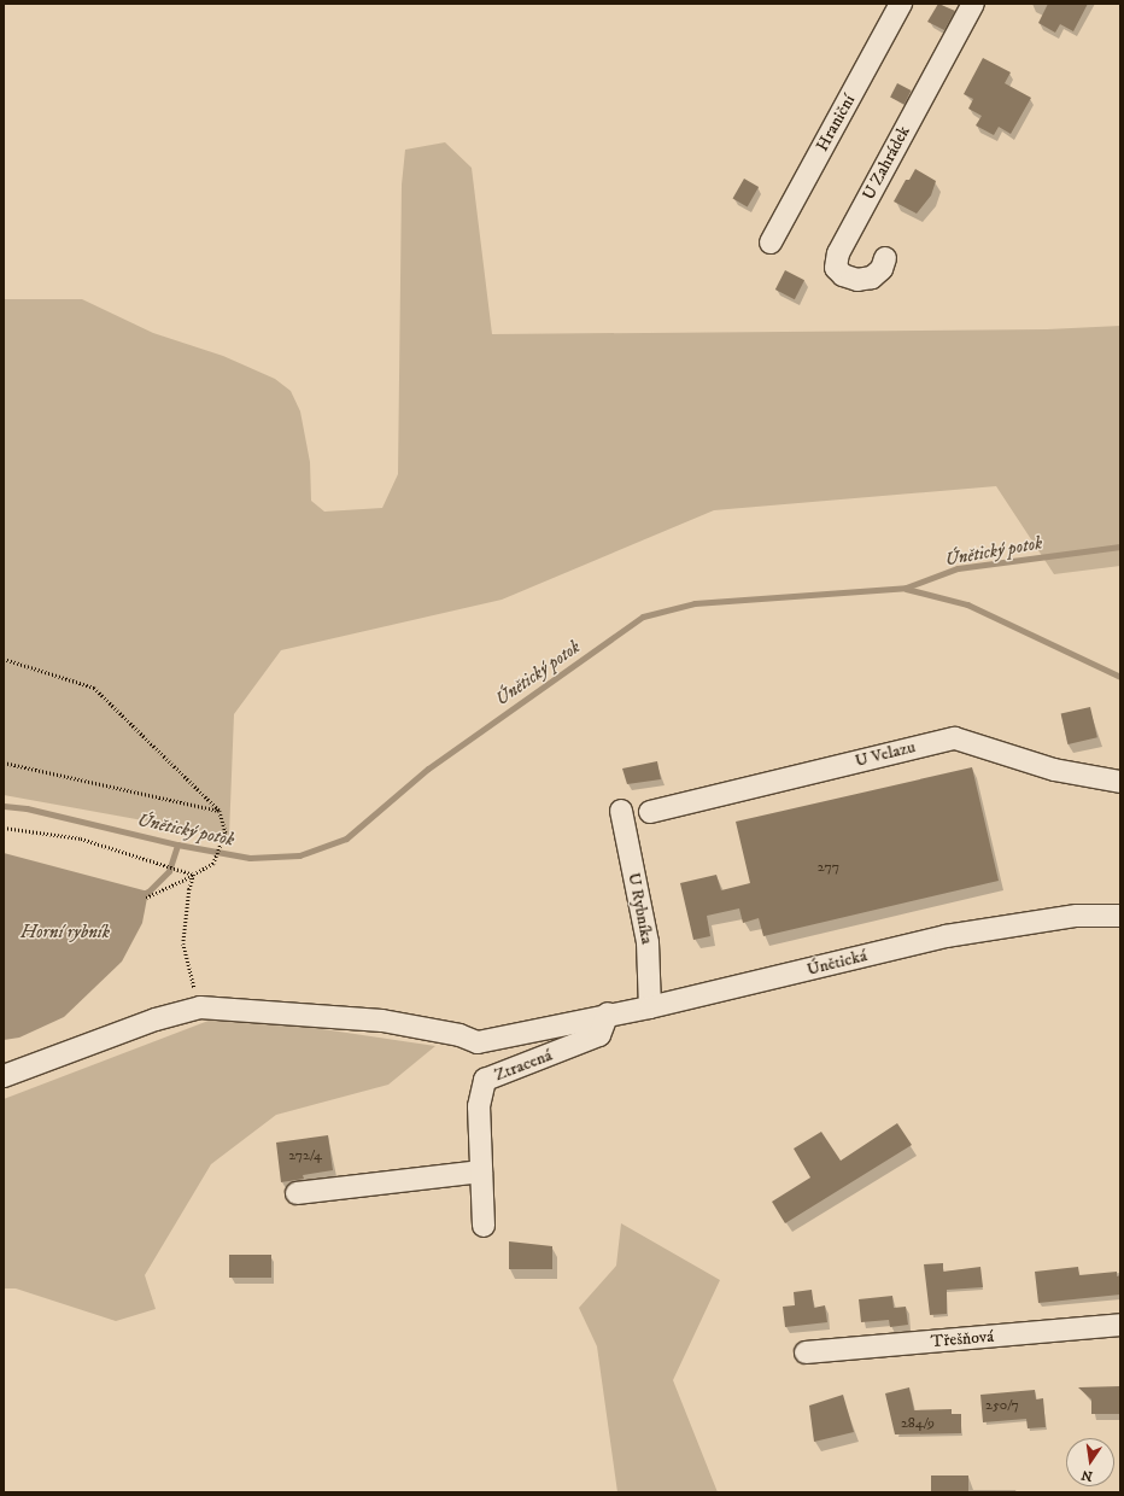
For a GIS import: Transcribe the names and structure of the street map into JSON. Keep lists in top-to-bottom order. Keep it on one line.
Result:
{"streets":{"street":["Hraniční","U Zahrádek","U Velazu","U Rybníka","Únětická","Ztracená","Třešňová"]},"crossings":[["U Rybníka","Únětická"],["Únětická","Ztracená"]],"water":["Únětický potok","Horní rybník"],"house_numbers":["277","272/4","250/7","284/9"],"north":"bottom"}
